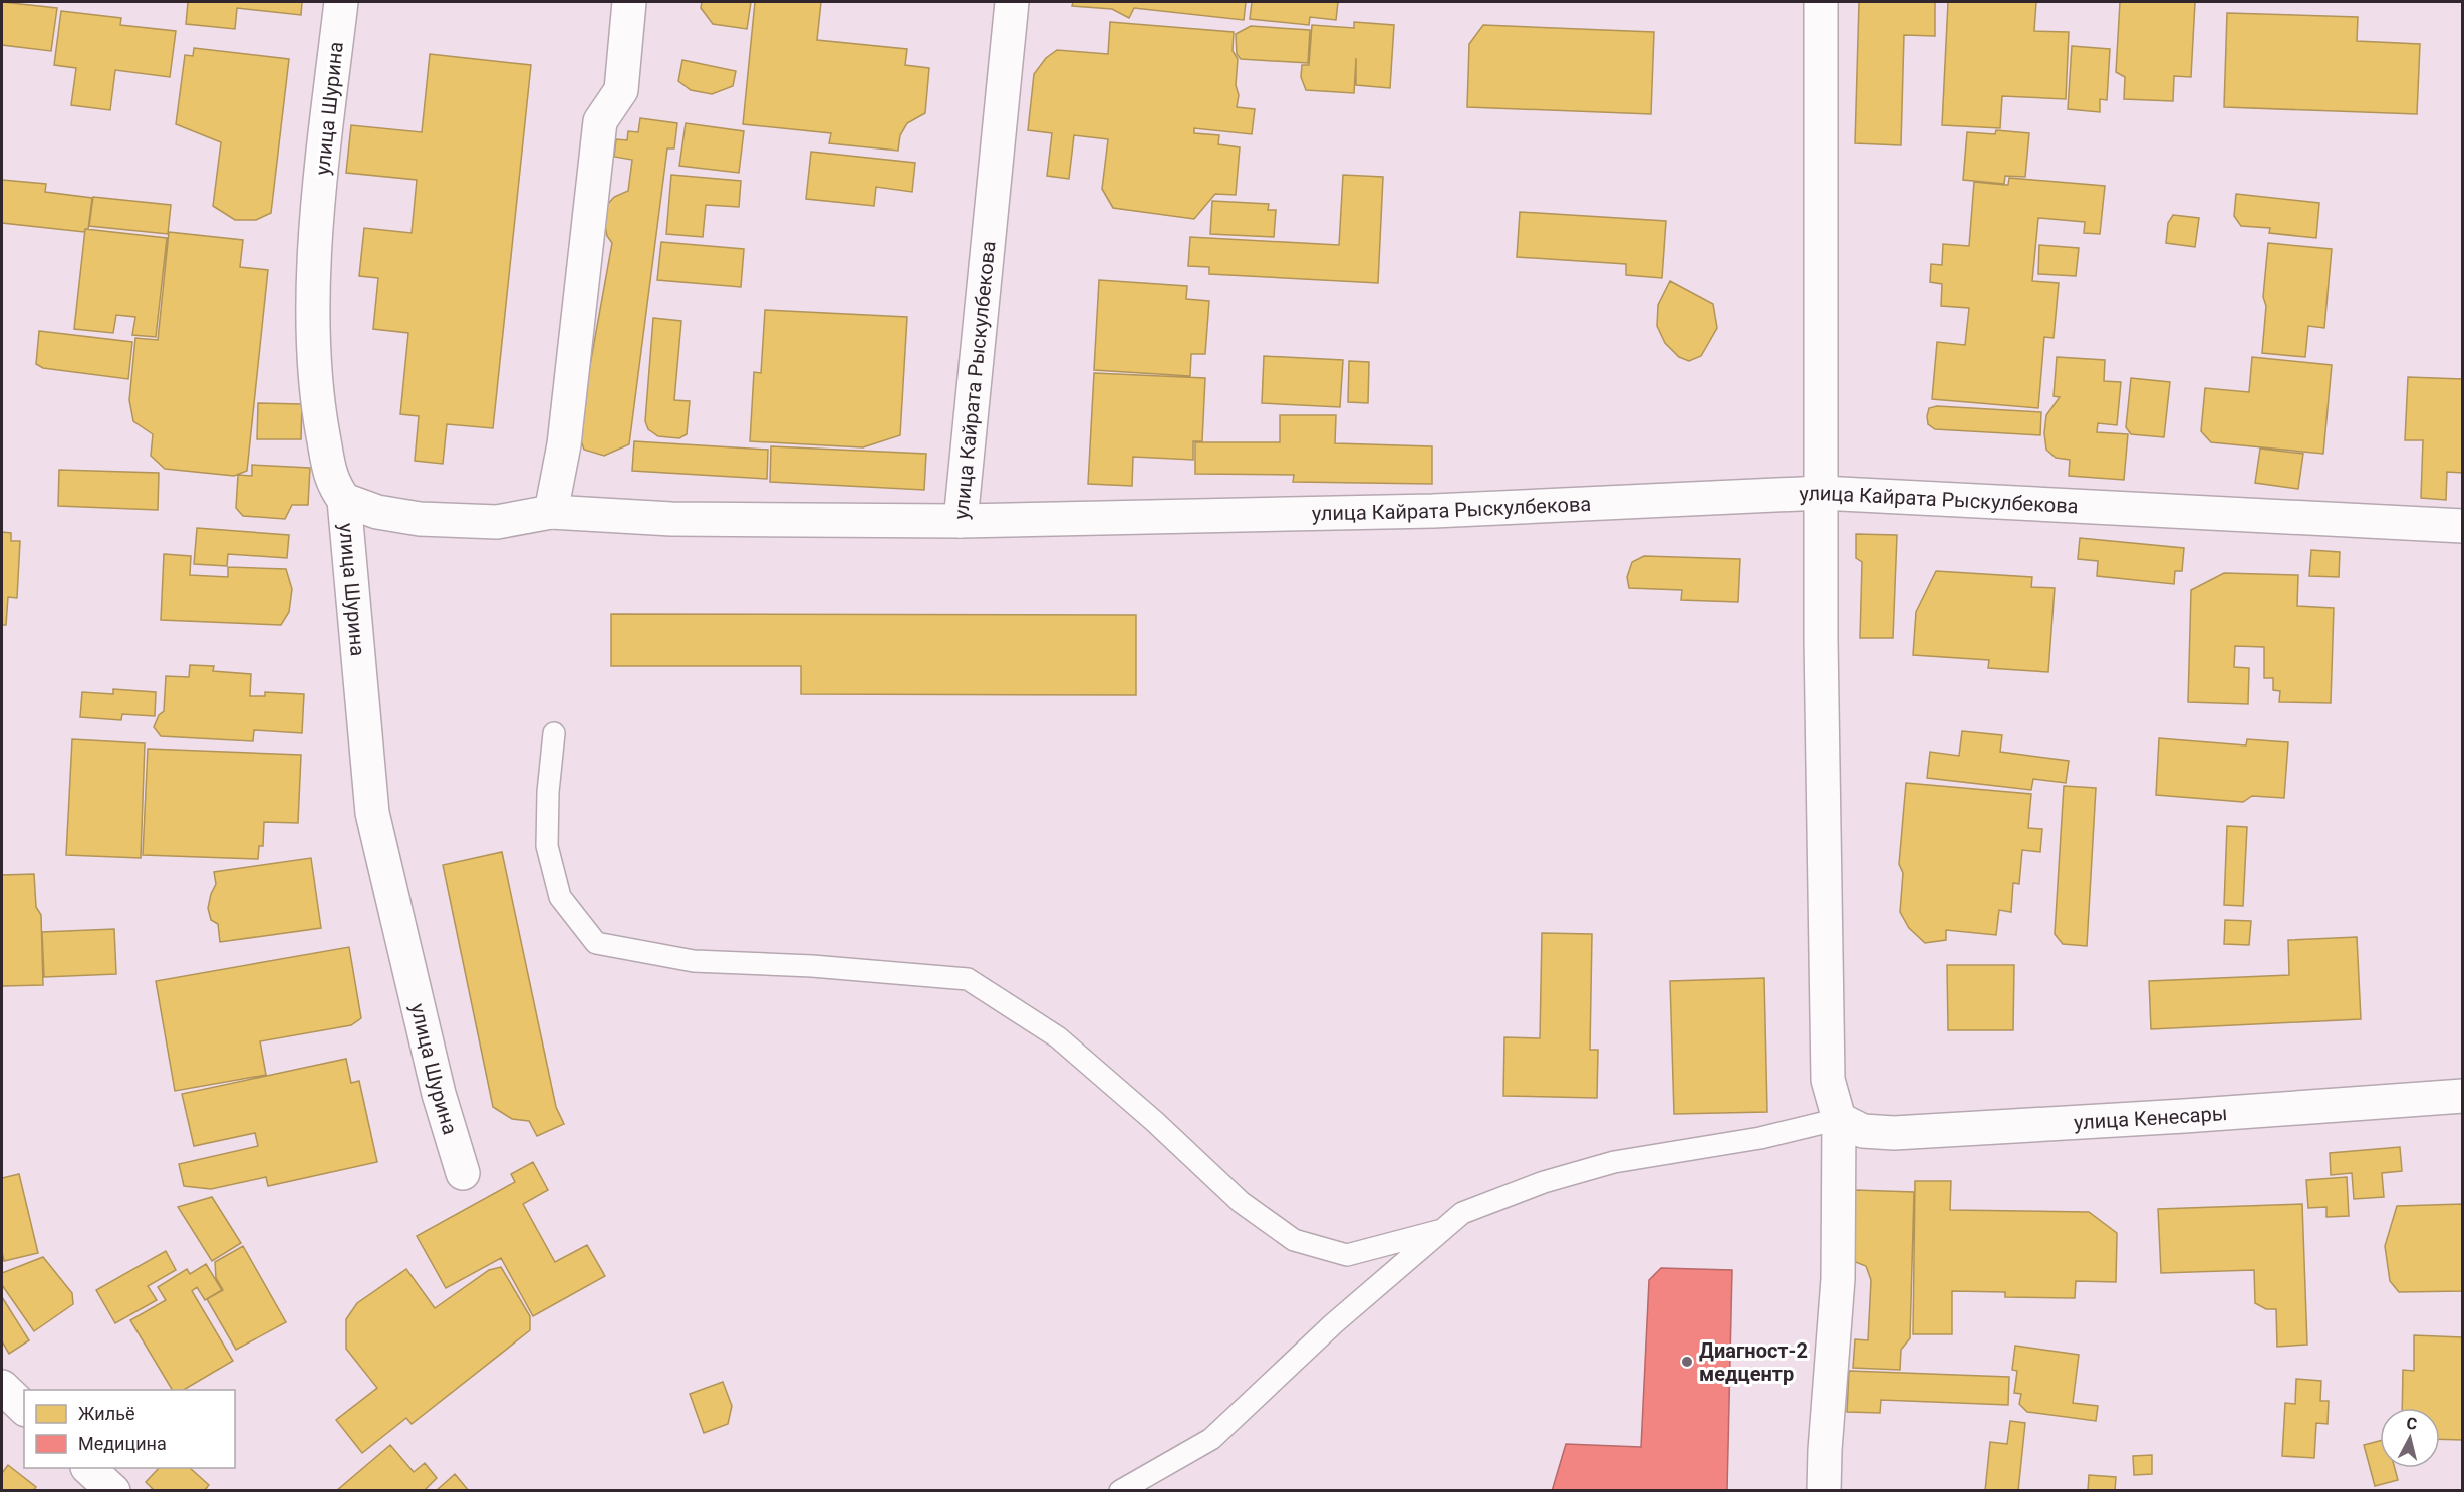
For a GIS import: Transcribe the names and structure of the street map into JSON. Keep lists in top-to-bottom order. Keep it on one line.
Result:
{"streets":{"street":["улица Шурина","улица Кайрата Рыскулбекова","улица Кенесары"]},"places":["Диагност-2 медцентр"],"legend":["Жильё","Медицина"],"north":"top"}
